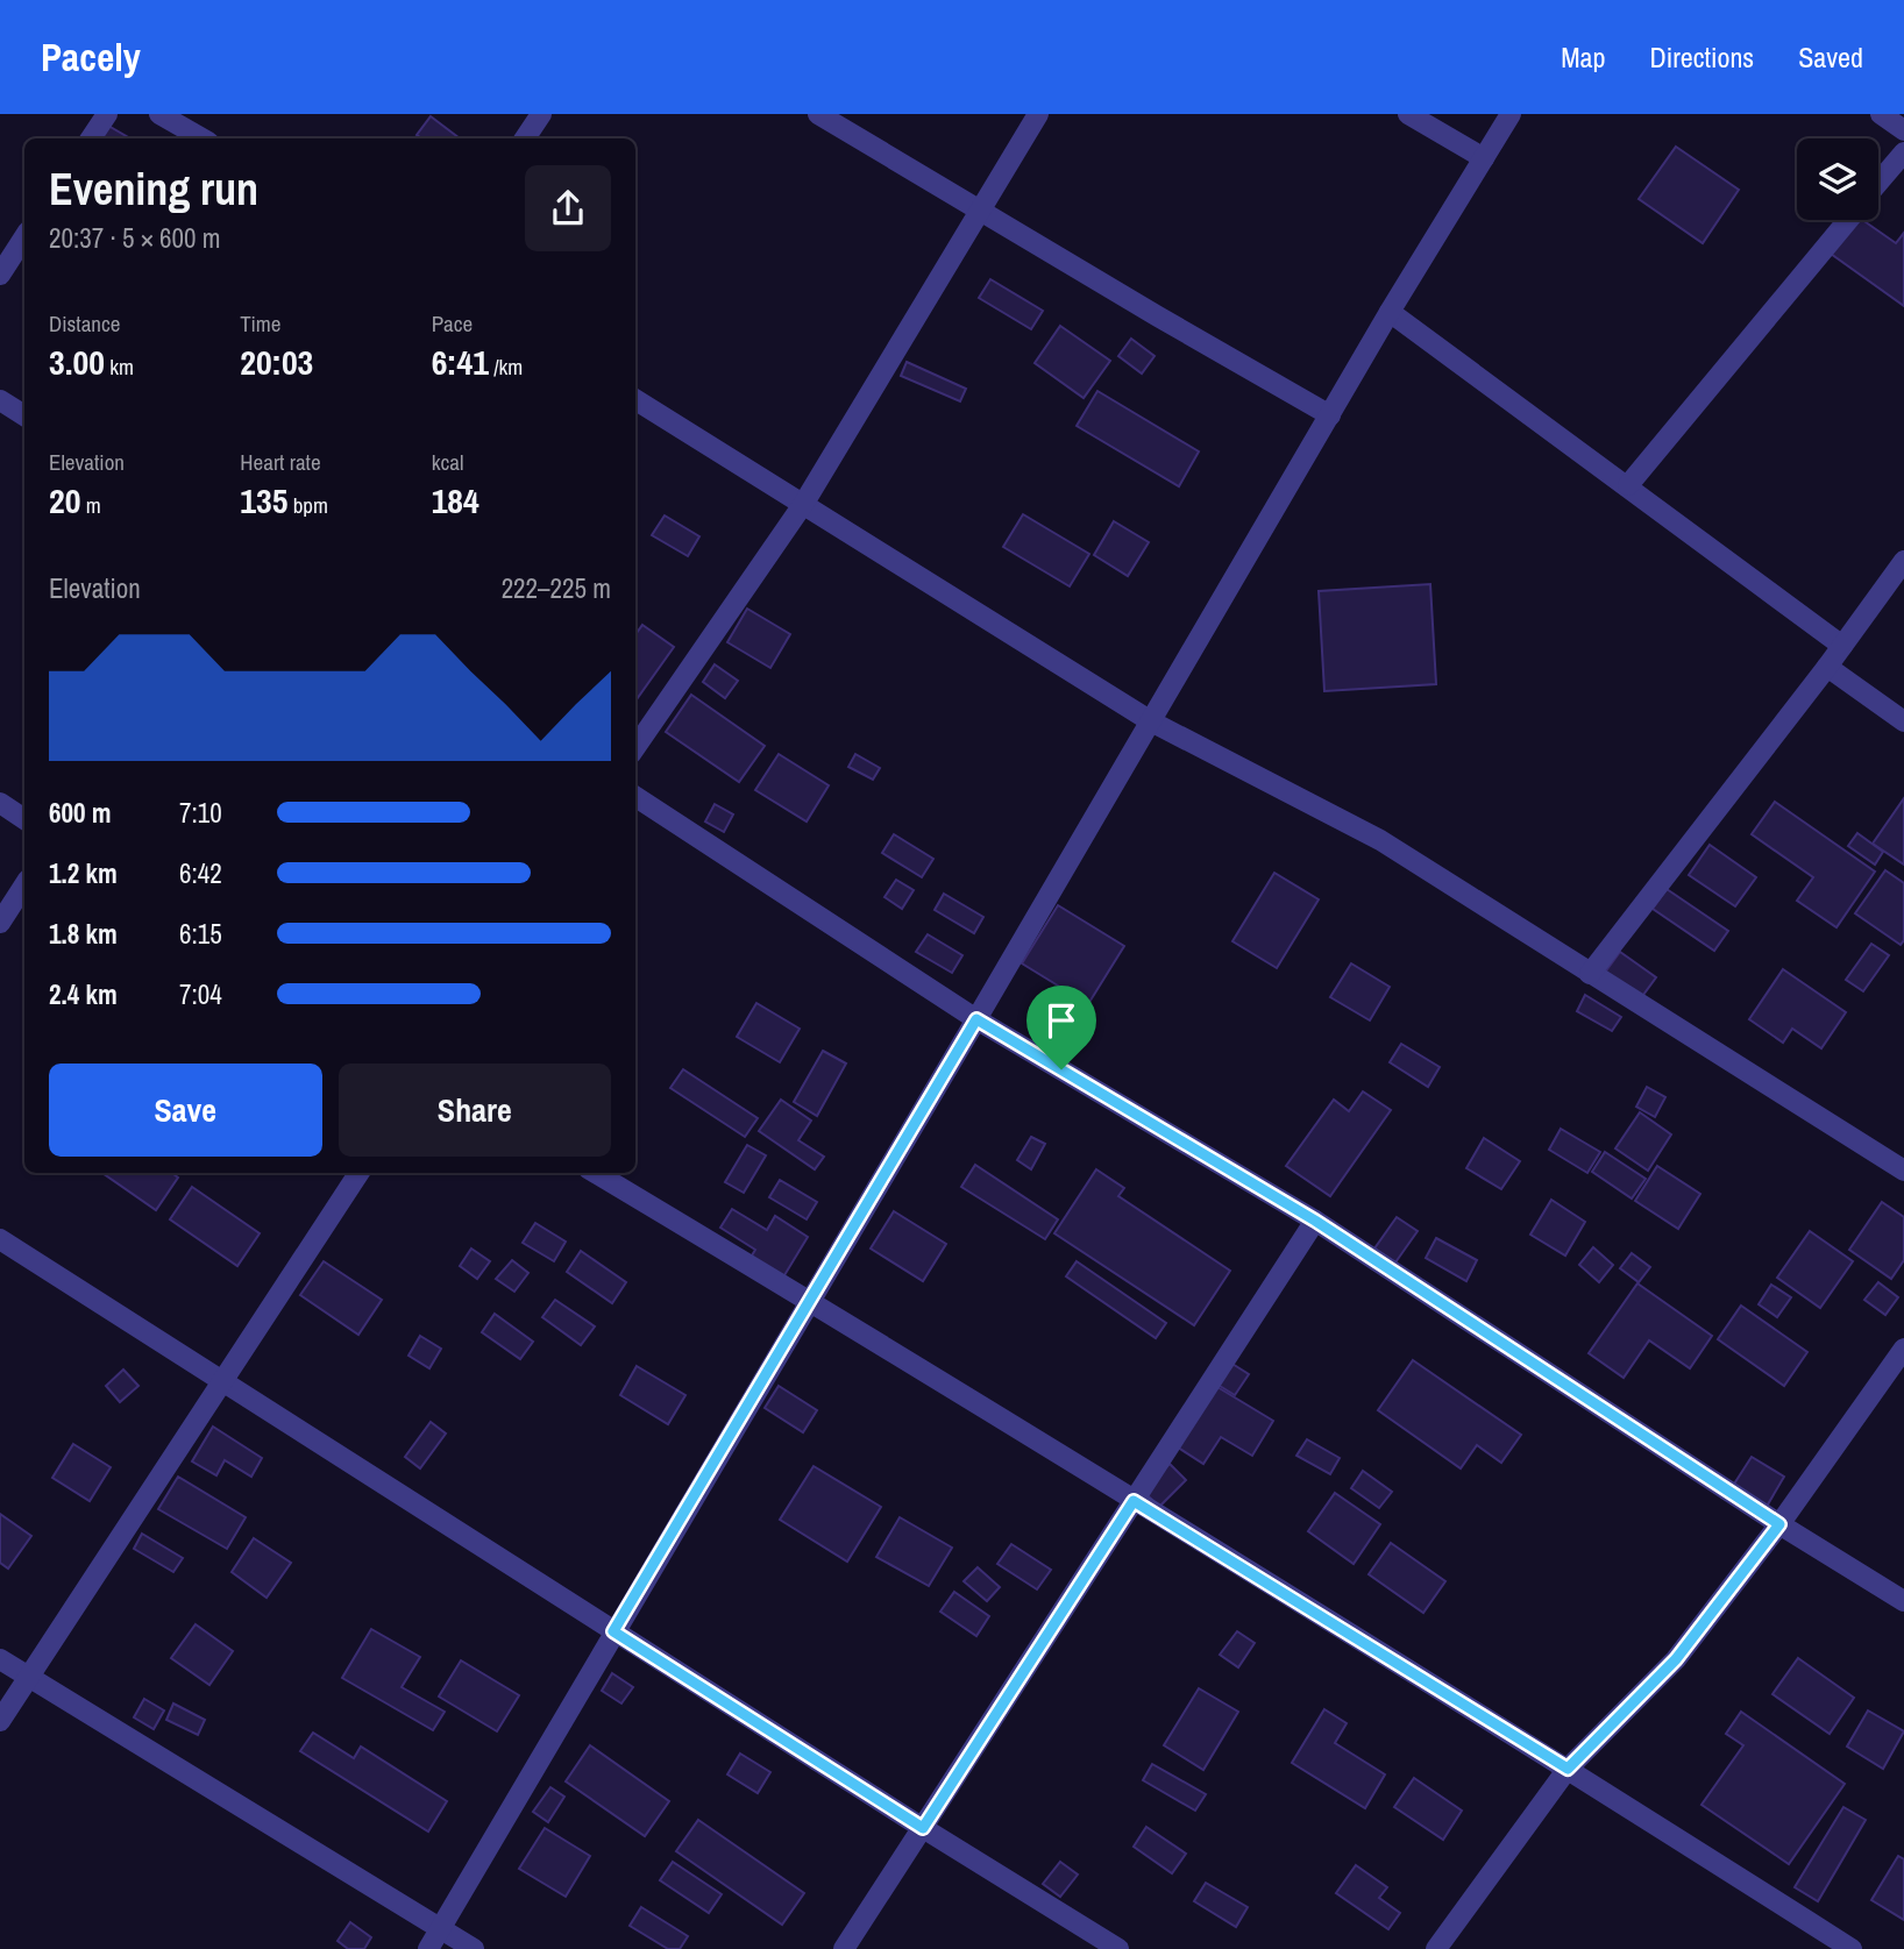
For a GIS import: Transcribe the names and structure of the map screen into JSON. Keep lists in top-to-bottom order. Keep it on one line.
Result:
{"page":{"header":"Pacely","nav":["Map","Directions","Saved"],"heading":["Evening run","20:37 · 5 × 600 m"],"stats":[["Distance","3.00 km"],["Time","20:03"],["Pace","6:41 /km"],["Elevation","20 m"],["Heart rate","135 bpm"],["kcal","184"]],"chart":["Elevation","222–225 m"],"list":[{"name":"600 m","note":"7:10"},{"name":"1.2 km","note":"6:42"},{"name":"1.8 km","note":"6:15"},{"name":"2.4 km","note":"7:04"}],"buttons":["Save","Share"]}}
